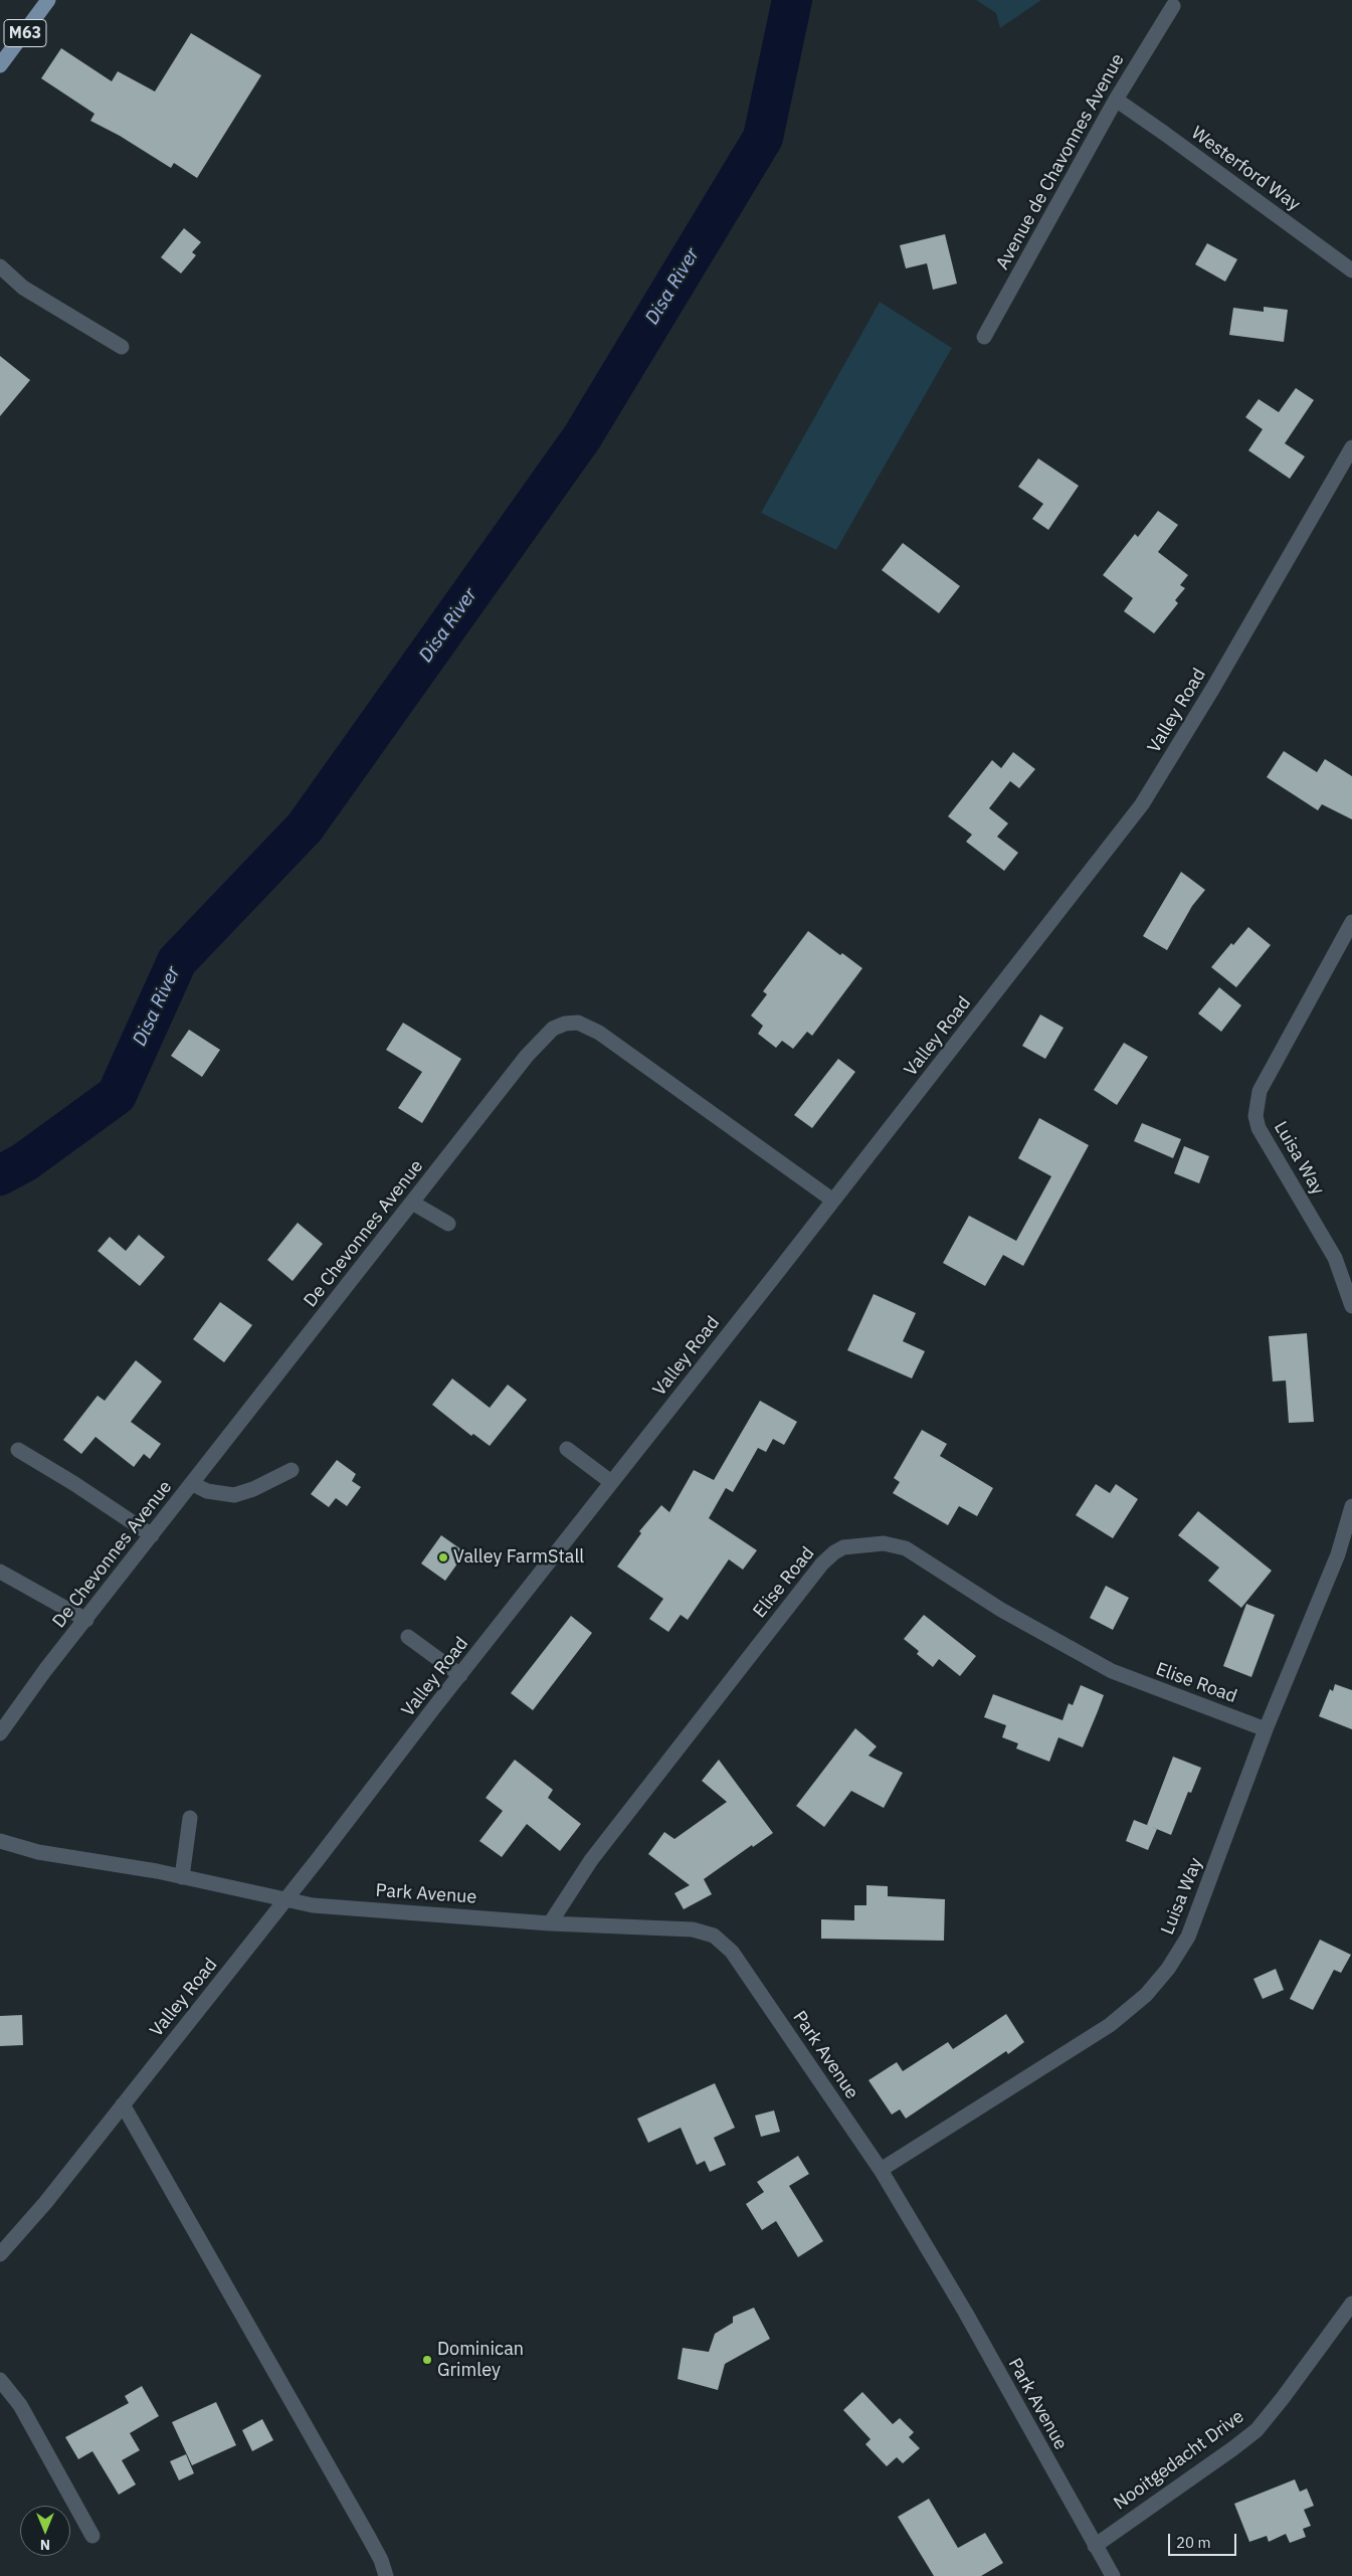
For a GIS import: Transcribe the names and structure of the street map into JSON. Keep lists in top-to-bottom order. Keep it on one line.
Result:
{"streets":{"main road":["M63"],"street":["Avenue de Chavonnes Avenue","Westerford Way","Valley Road","Luisa Way","De Chevonnes Avenue","Elise Road","Park Avenue","Nooitgedacht Drive"]},"crossings":[["Avenue de Chavonnes Avenue","Westerford Way"],["Valley Road","De Chevonnes Avenue"],["Valley Road","Park Avenue"],["Luisa Way","Elise Road"],["Luisa Way","Park Avenue"],["Elise Road","Park Avenue"],["Park Avenue","Nooitgedacht Drive"]],"water":["Disa River"],"places":["Valley FarmStall","Dominican Grimley"],"scale_bar":"20 m","north":"bottom"}
